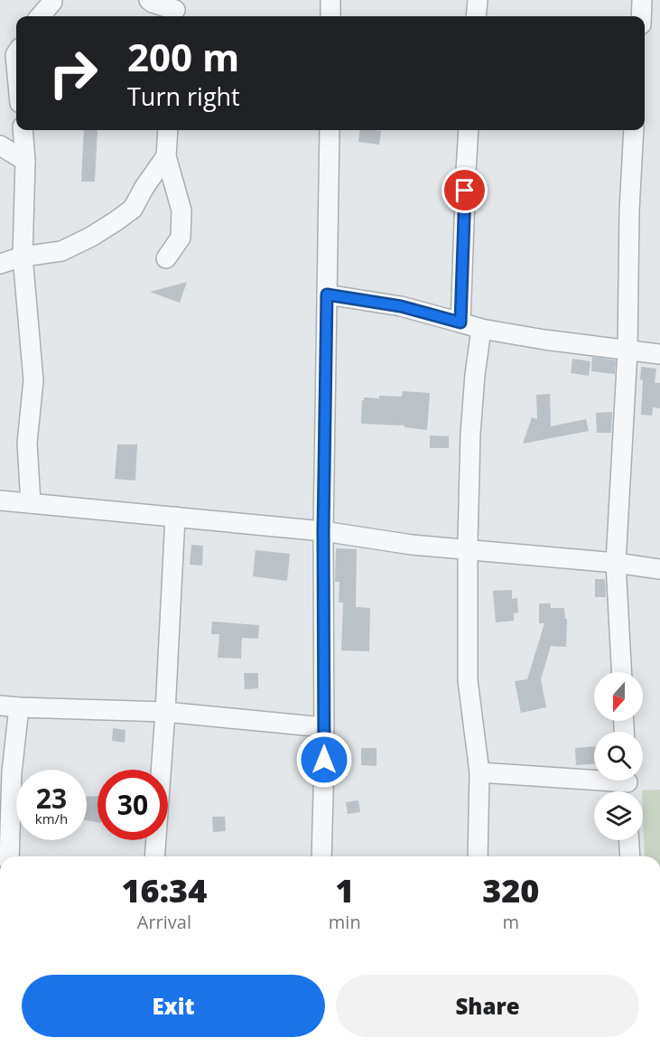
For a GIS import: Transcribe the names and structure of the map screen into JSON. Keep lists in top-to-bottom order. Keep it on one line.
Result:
{"north":"bottom","page":{"turn":["200 m","Turn right"],"speed":"23 km/h","limit":"30","eta":["16:34","Arrival","1","min","320","m"],"buttons":["Exit","Share"]}}
